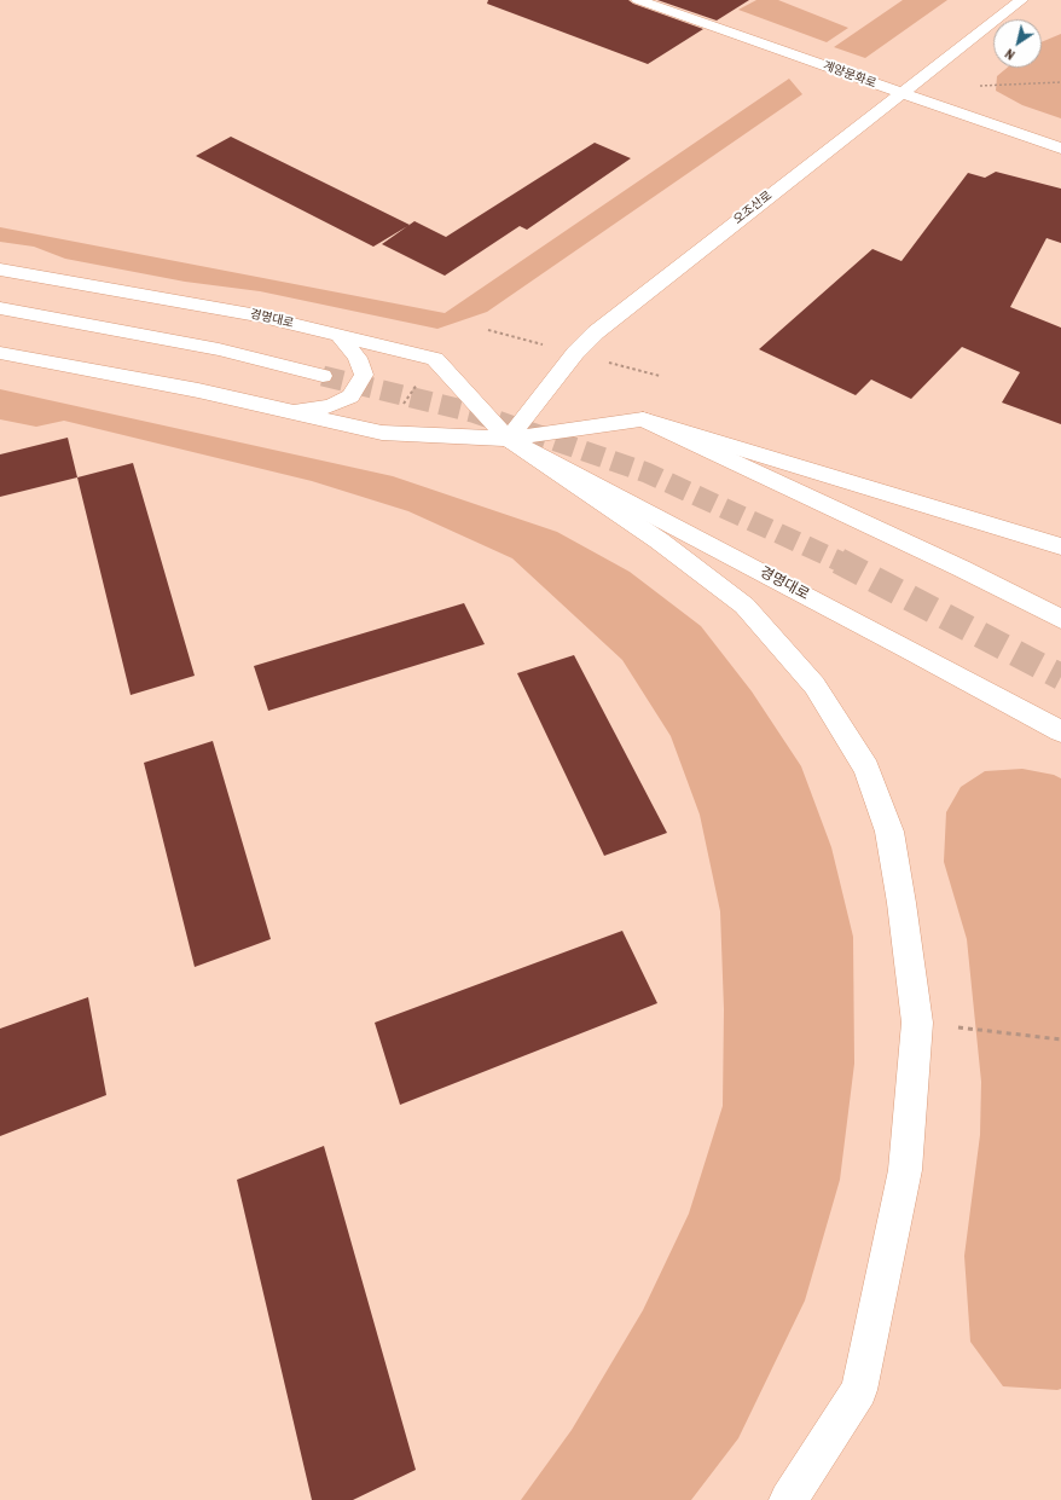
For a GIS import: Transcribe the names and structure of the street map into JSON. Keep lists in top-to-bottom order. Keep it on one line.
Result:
{"streets":{"street":["계양문화로","오조산로","경명대로"]},"crossings":[["계양문화로","오조산로"],["오조산로","경명대로"]],"north":"bottom left"}
